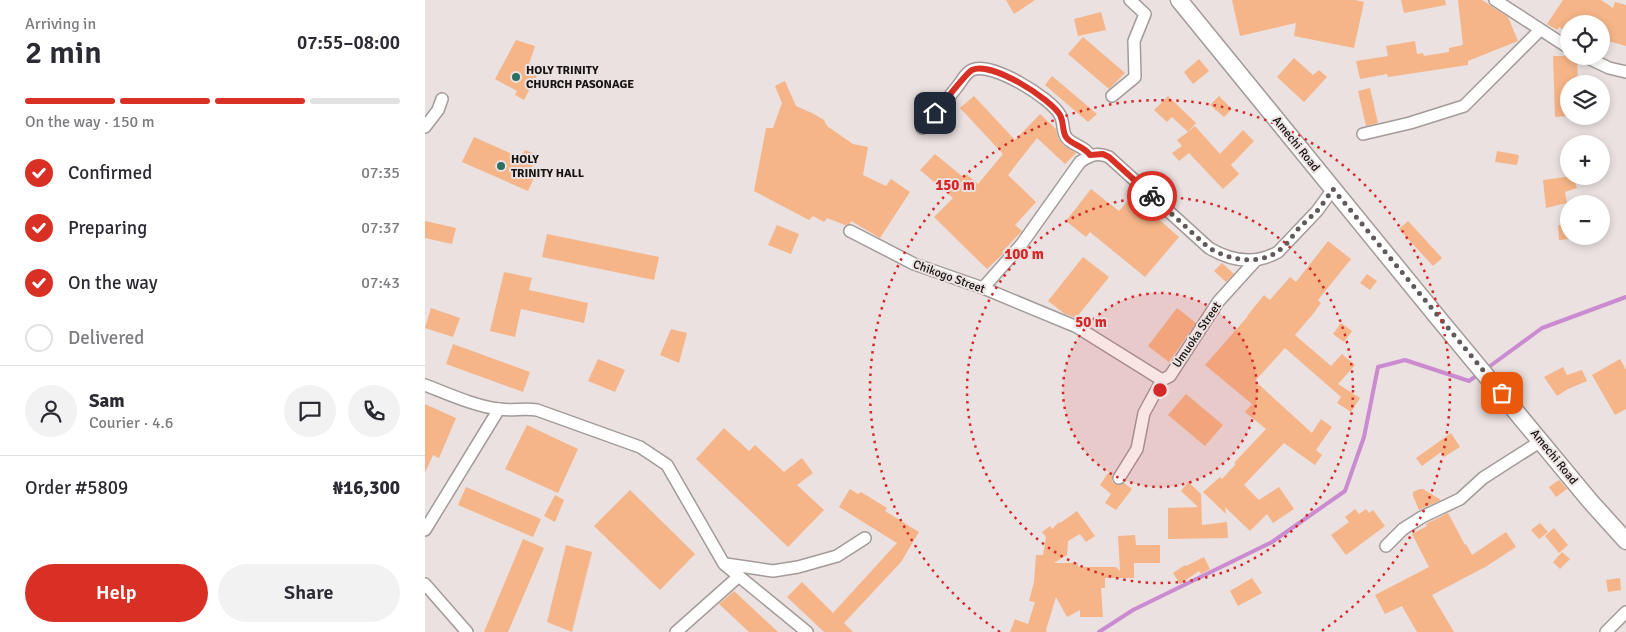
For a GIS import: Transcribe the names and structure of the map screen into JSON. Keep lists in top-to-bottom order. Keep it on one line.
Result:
{"streets":{"main road":["Amechi Road"],"street":["Chikogo Street","Umuoka Street"]},"crossings":[["Chikogo Street","Umuoka Street"]],"places":["HOLY TRINITY CHURCH PASONAGE","HOLY TRINITY HALL"],"page":{"heading":["2 min","Arriving in","07:55–08:00"],"panel":["Sam","Courier · 4.6","Order #5809","₦16,300"],"map_buttons":["+","−"],"bar":"On the way · 150 m","list":[["Confirmed","07:35"],["Preparing","07:37"],["On the way","07:43"],"Delivered"],"buttons":["Help","Share"]},"rings":["150 m","100 m","50 m"]}
